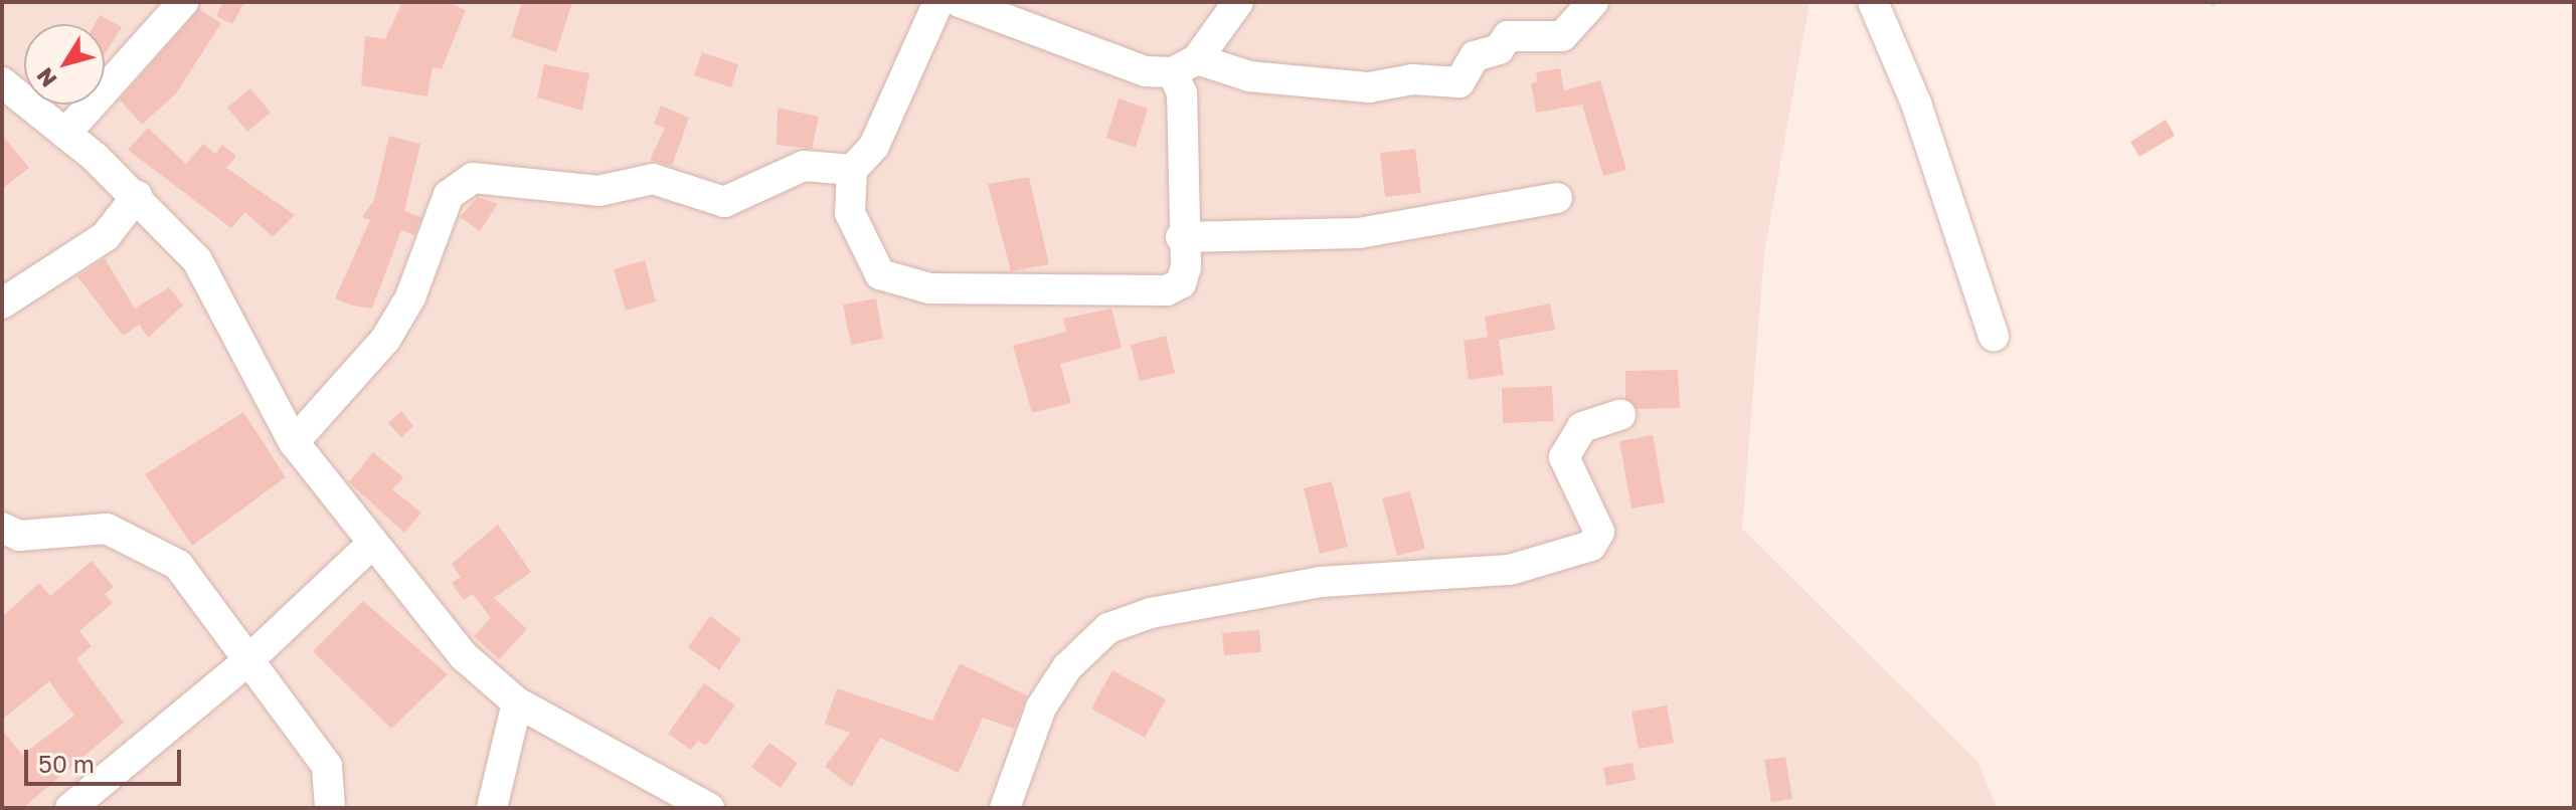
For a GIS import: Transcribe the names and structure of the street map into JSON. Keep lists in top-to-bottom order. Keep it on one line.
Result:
{"scale_bar":"50 m","north":"bottom left"}
